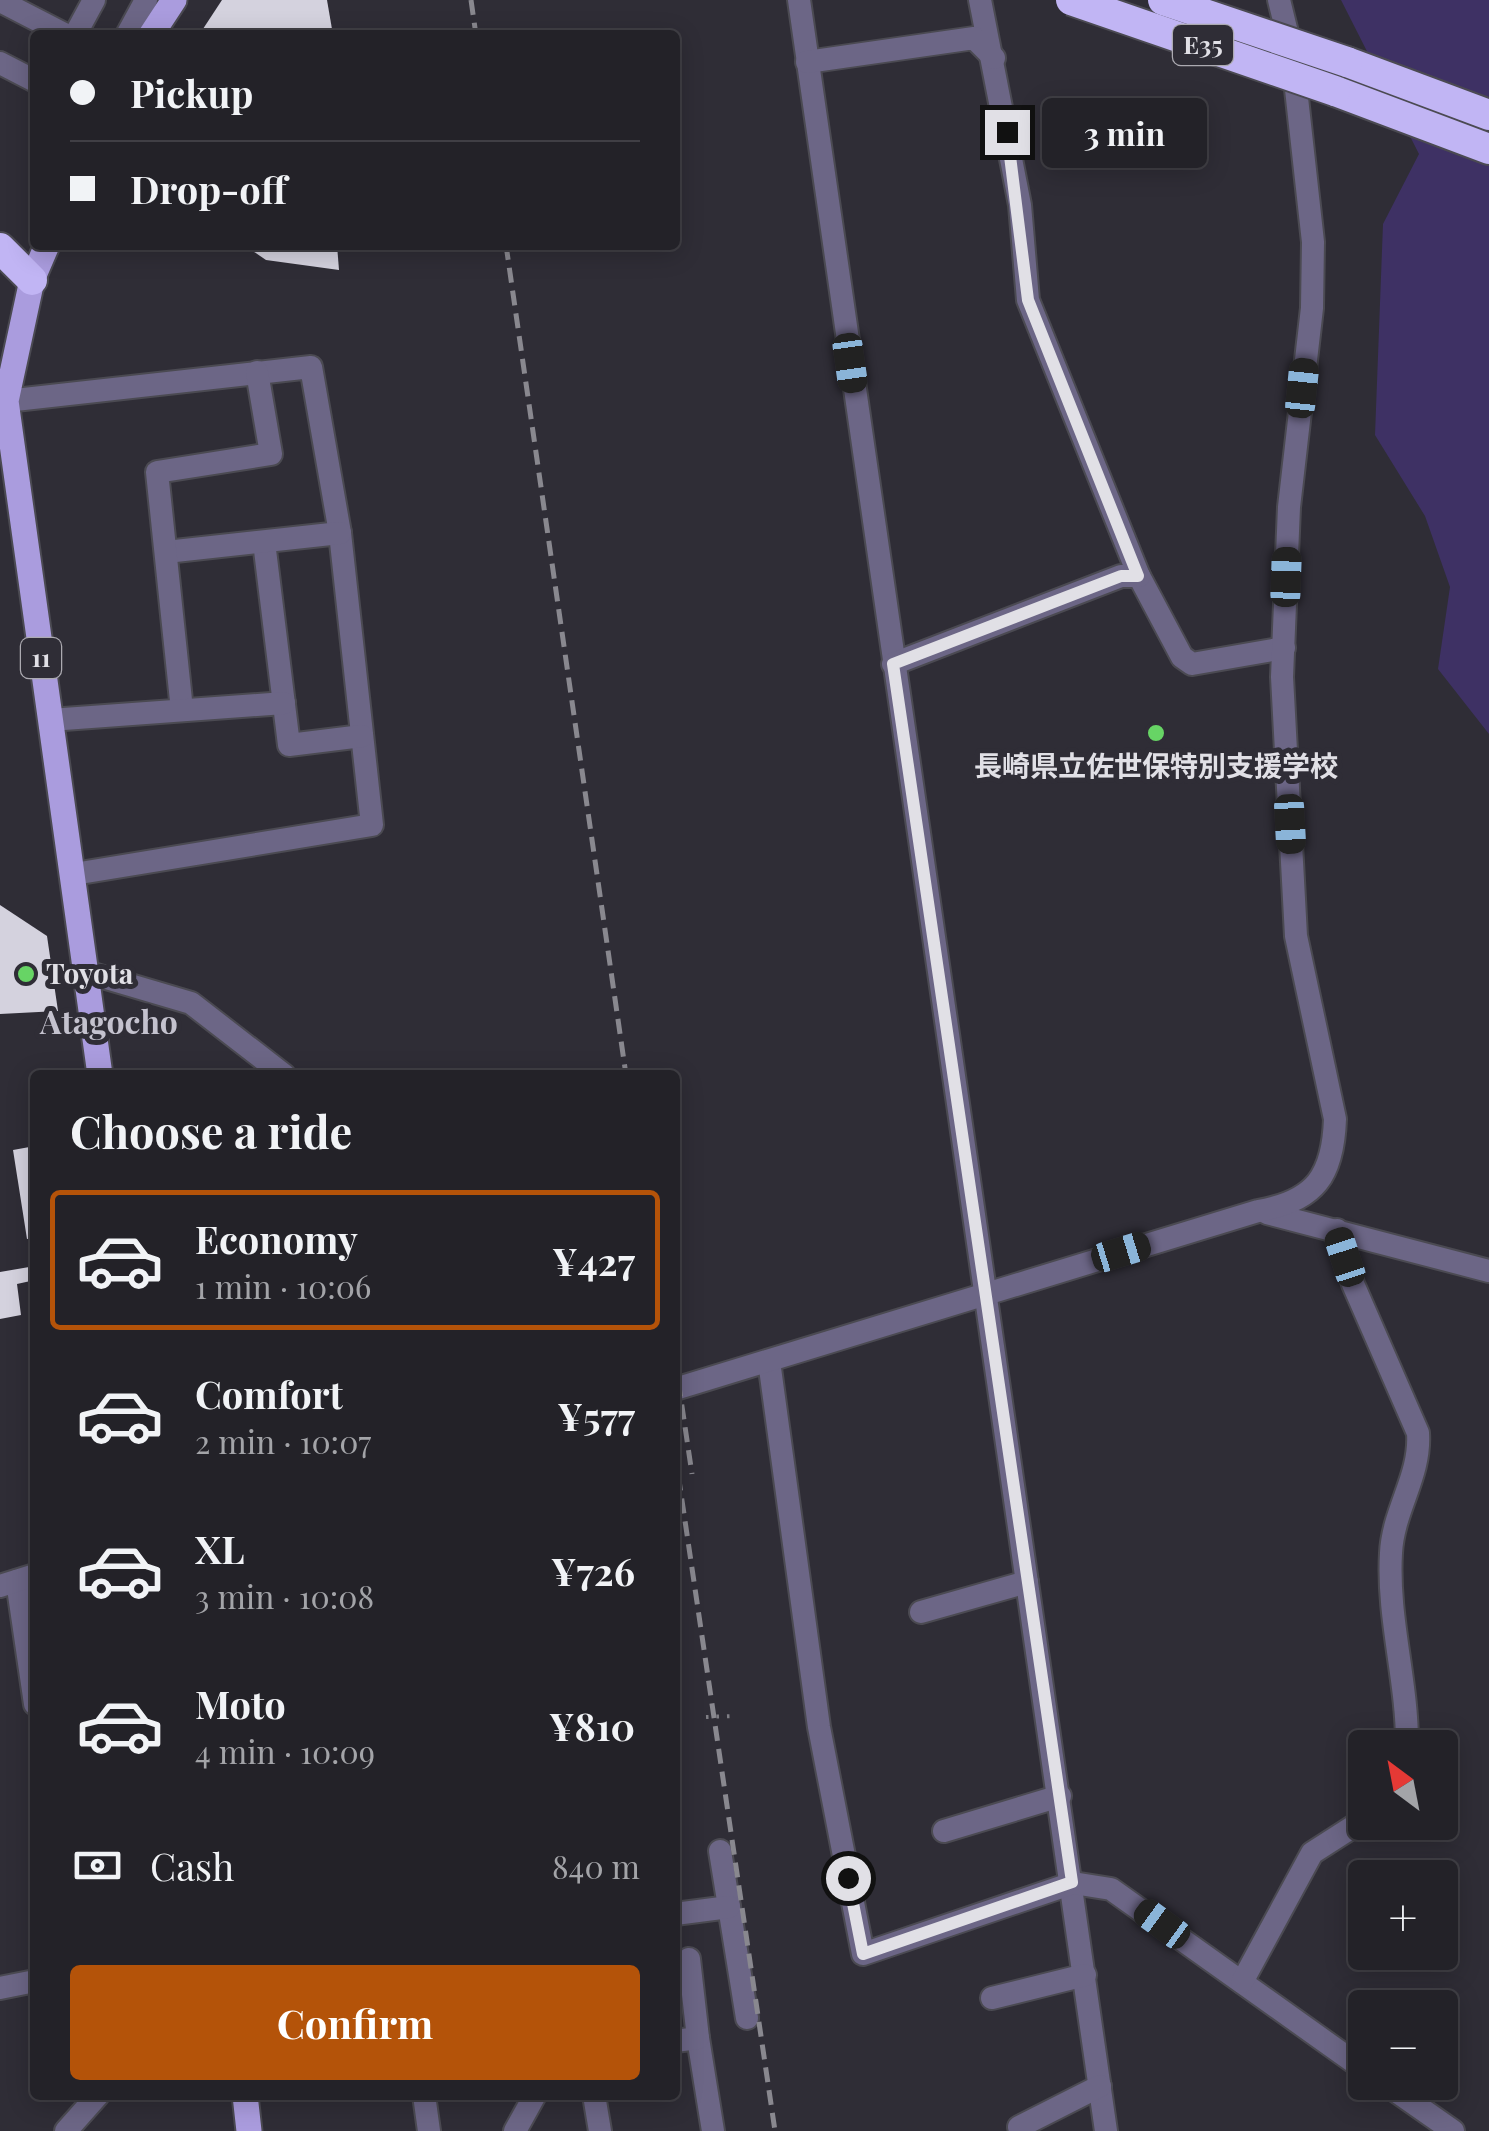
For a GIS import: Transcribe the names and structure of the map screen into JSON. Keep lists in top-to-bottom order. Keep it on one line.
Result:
{"streets":{"highway":["E35"],"main road":["11"]},"districts":["Atagocho"],"places":["長崎県立佐世保特別支援学校","Toyota"],"north":"top left","page":{"banner":["Pickup","Drop-off"],"bubble":"3 min","heading":"Choose a ride","list":[{"name":"Economy","note":"1 min · 10:06","value":"¥427"},{"name":"Comfort","note":"2 min · 10:07","value":"¥577"},{"name":"XL","note":"3 min · 10:08","value":"¥726"},{"name":"Moto","note":"4 min · 10:09","value":"¥810"}],"map_buttons":["+","−"],"pay":["Cash","840 m"],"buttons":"Confirm"}}
